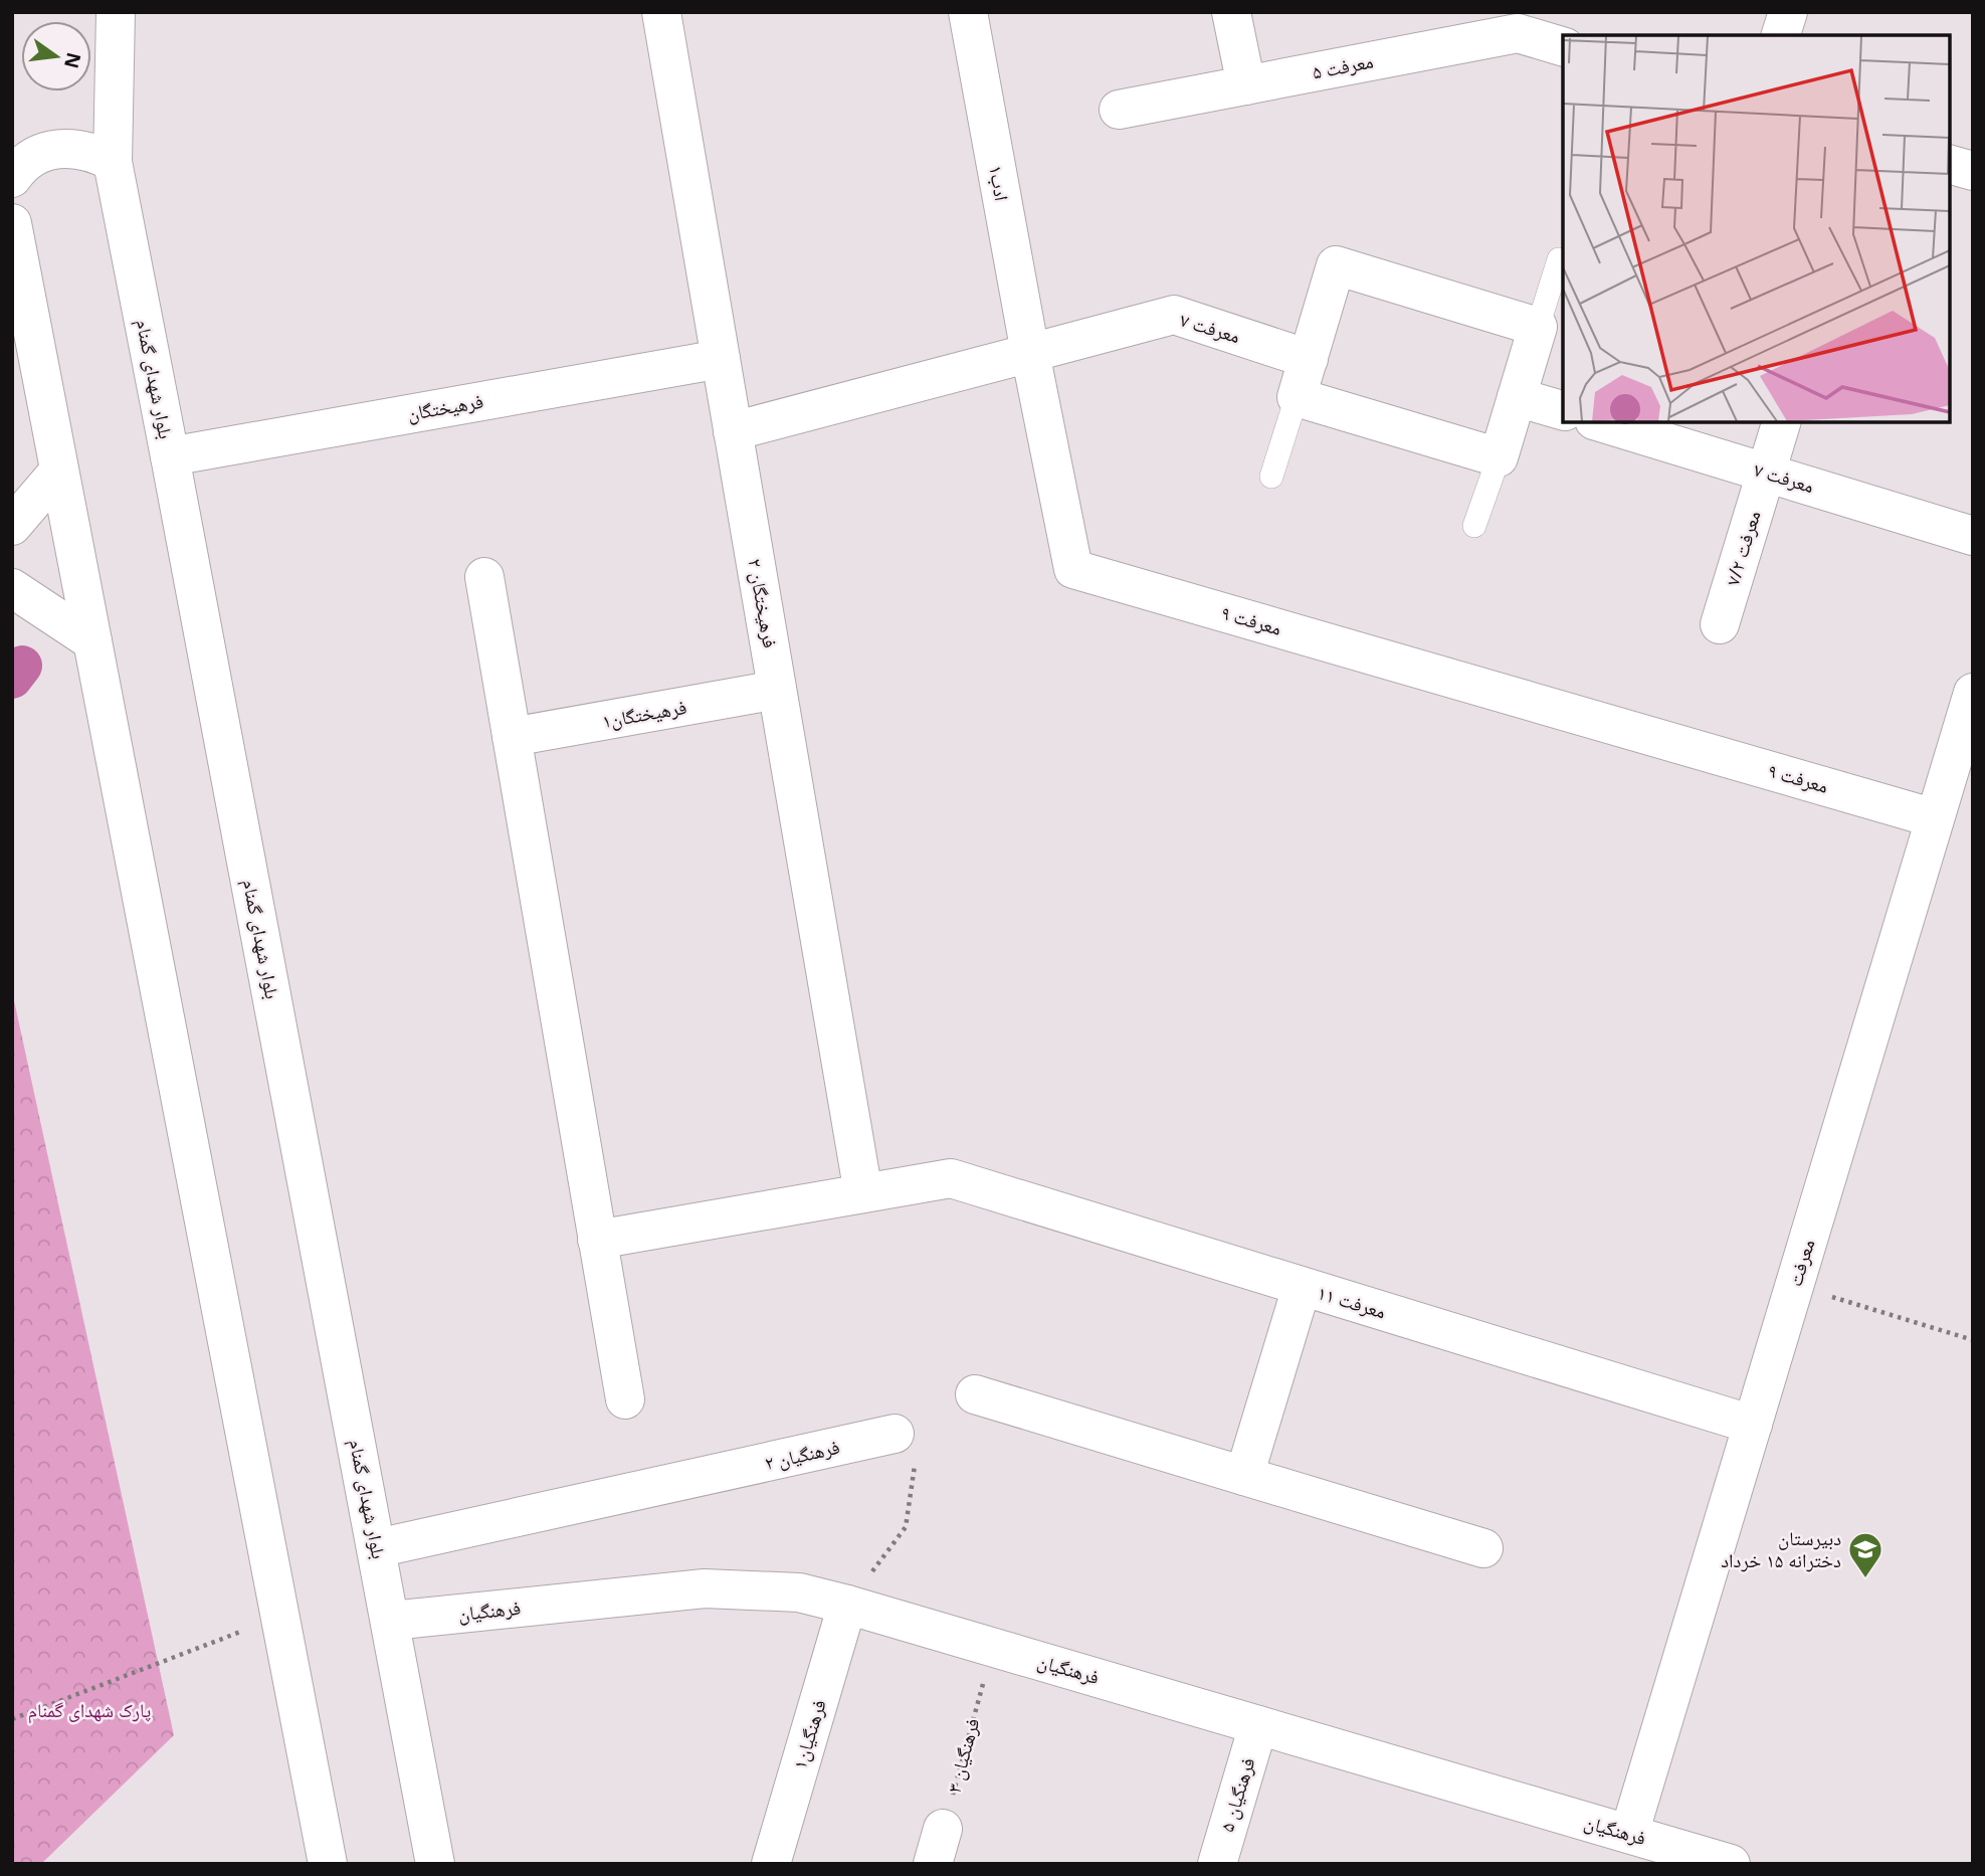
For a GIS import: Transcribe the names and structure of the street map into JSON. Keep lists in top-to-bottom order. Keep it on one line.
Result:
{"streets":{"street":["معرفت ۵","ادب۱","معرفت ۷","بلوار شهدای گمنام","فرهیختگان","معرفت ۷/۲","فرهیختگان ۲","معرفت ۹","فرهیختگان۱","معرفت","معرفت ۱۱","فرهنگیان ۲","فرهنگیان","فرهنگیان۱","فرهنگیان ۵"],"path":["فرهنگیان ۳"]},"crossings":[["ادب۱","معرفت ۷"],["ادب۱","معرفت ۹"],["معرفت ۷","معرفت ۷/۲"],["معرفت ۷","معرفت ۹"],["بلوار شهدای گمنام","فرهیختگان"],["بلوار شهدای گمنام","فرهنگیان ۲"],["بلوار شهدای گمنام","فرهنگیان"],["فرهیختگان","فرهیختگان ۲"],["فرهیختگان ۲","فرهیختگان۱"],["فرهیختگان ۲","معرفت ۱۱"],["معرفت ۹","معرفت"],["معرفت","معرفت ۱۱"],["معرفت","فرهنگیان"],["فرهنگیان","فرهنگیان۱"],["فرهنگیان","فرهنگیان ۳"],["فرهنگیان","فرهنگیان ۵"]],"parks":["پارک شهدای گمنام"],"places":{"school or university":["دبیرستان دخترانه ۱۵ خرداد"]},"north":"right"}
